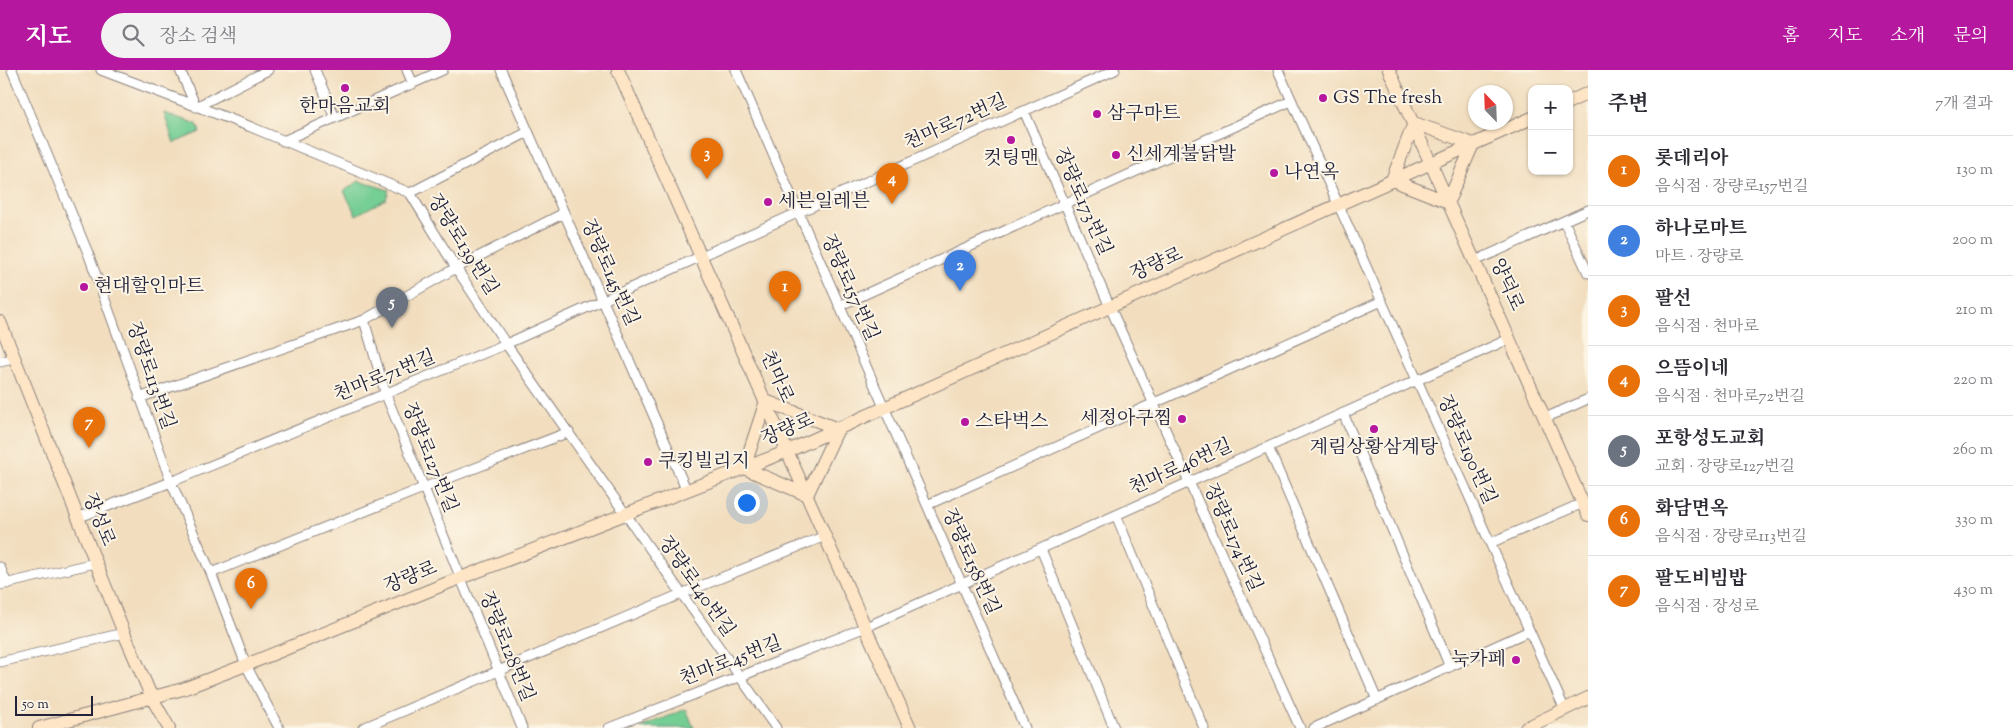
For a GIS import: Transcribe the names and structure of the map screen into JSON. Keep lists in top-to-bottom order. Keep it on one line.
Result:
{"streets":{"street":["천마로72번길","장량로173번길","장량로139번길","장량로","장량로145번길","양덕로","장량로157번길","장량로113번길","천마로71번길","천마로","장량로190번길","장량로127번길","천마로46번길","장성로","장량로174번길","장량로158번길","장량로140번길","장량로128번길","천마로45번길"]},"crossings":[["천마로72번길","장량로173번길"],["천마로72번길","장량로157번길"],["천마로72번길","천마로71번길"],["천마로72번길","천마로"],["장량로173번길","장량로"],["장량로173번길","장량로174번길"],["장량로139번길","장량로"],["장량로139번길","천마로71번길"],["장량로139번길","장량로140번길"],["장량로","장량로145번길"],["장량로","양덕로"],["장량로","장량로157번길"],["장량로","장량로113번길"],["장량로","천마로"],["장량로","장량로190번길"],["장량로","장량로127번길"],["장량로","장성로"],["장량로","장량로174번길"],["장량로","장량로158번길"],["장량로","장량로140번길"],["장량로","장량로128번길"],["장량로145번길","천마로71번길"],["양덕로","천마로46번길"],["장량로157번길","장량로158번길"],["장량로113번길","천마로71번길"],["천마로71번길","천마로"],["천마로71번길","장량로127번길"],["천마로71번길","장성로"],["천마로","천마로46번길"],["천마로","천마로45번길"],["장량로190번길","천마로46번길"],["장량로127번길","장량로128번길"],["천마로46번길","장량로174번길"],["천마로46번길","장량로158번길"],["천마로46번길","천마로45번길"],["장량로140번길","천마로45번길"]],"places":["한마음교회","GS The fresh","삼구마트","컷팅맨","신세계불닭발","나연옥","세븐일레븐","현대할인마트","세정아구찜","스타벅스","계림상황삼계탕","쿠킹빌리지","눅카페"],"scale_bar":"50 m","north":"top left","page":{"header":"지도","search":"장소 검색","nav":["홈","지도","소개","문의"],"heading":["주변","7개 결과"],"map_buttons":["+","−"],"list":[{"mark":"1","name":"롯데리아","note":"음식점 · 장량로157번길","value":"130 m"},{"mark":"2","name":"하나로마트","note":"마트 · 장량로","value":"200 m"},{"mark":"3","name":"팔선","note":"음식점 · 천마로","value":"210 m"},{"mark":"4","name":"으뜸이네","note":"음식점 · 천마로72번길","value":"220 m"},{"mark":"5","name":"포항성도교회","note":"교회 · 장량로127번길","value":"260 m"},{"mark":"6","name":"화담면옥","note":"음식점 · 장량로113번길","value":"330 m"},{"mark":"7","name":"팔도비빔밥","note":"음식점 · 장성로","value":"430 m"}],"pins":["3","4","2","1","5","7","6"],"scale":"50 m"}}
